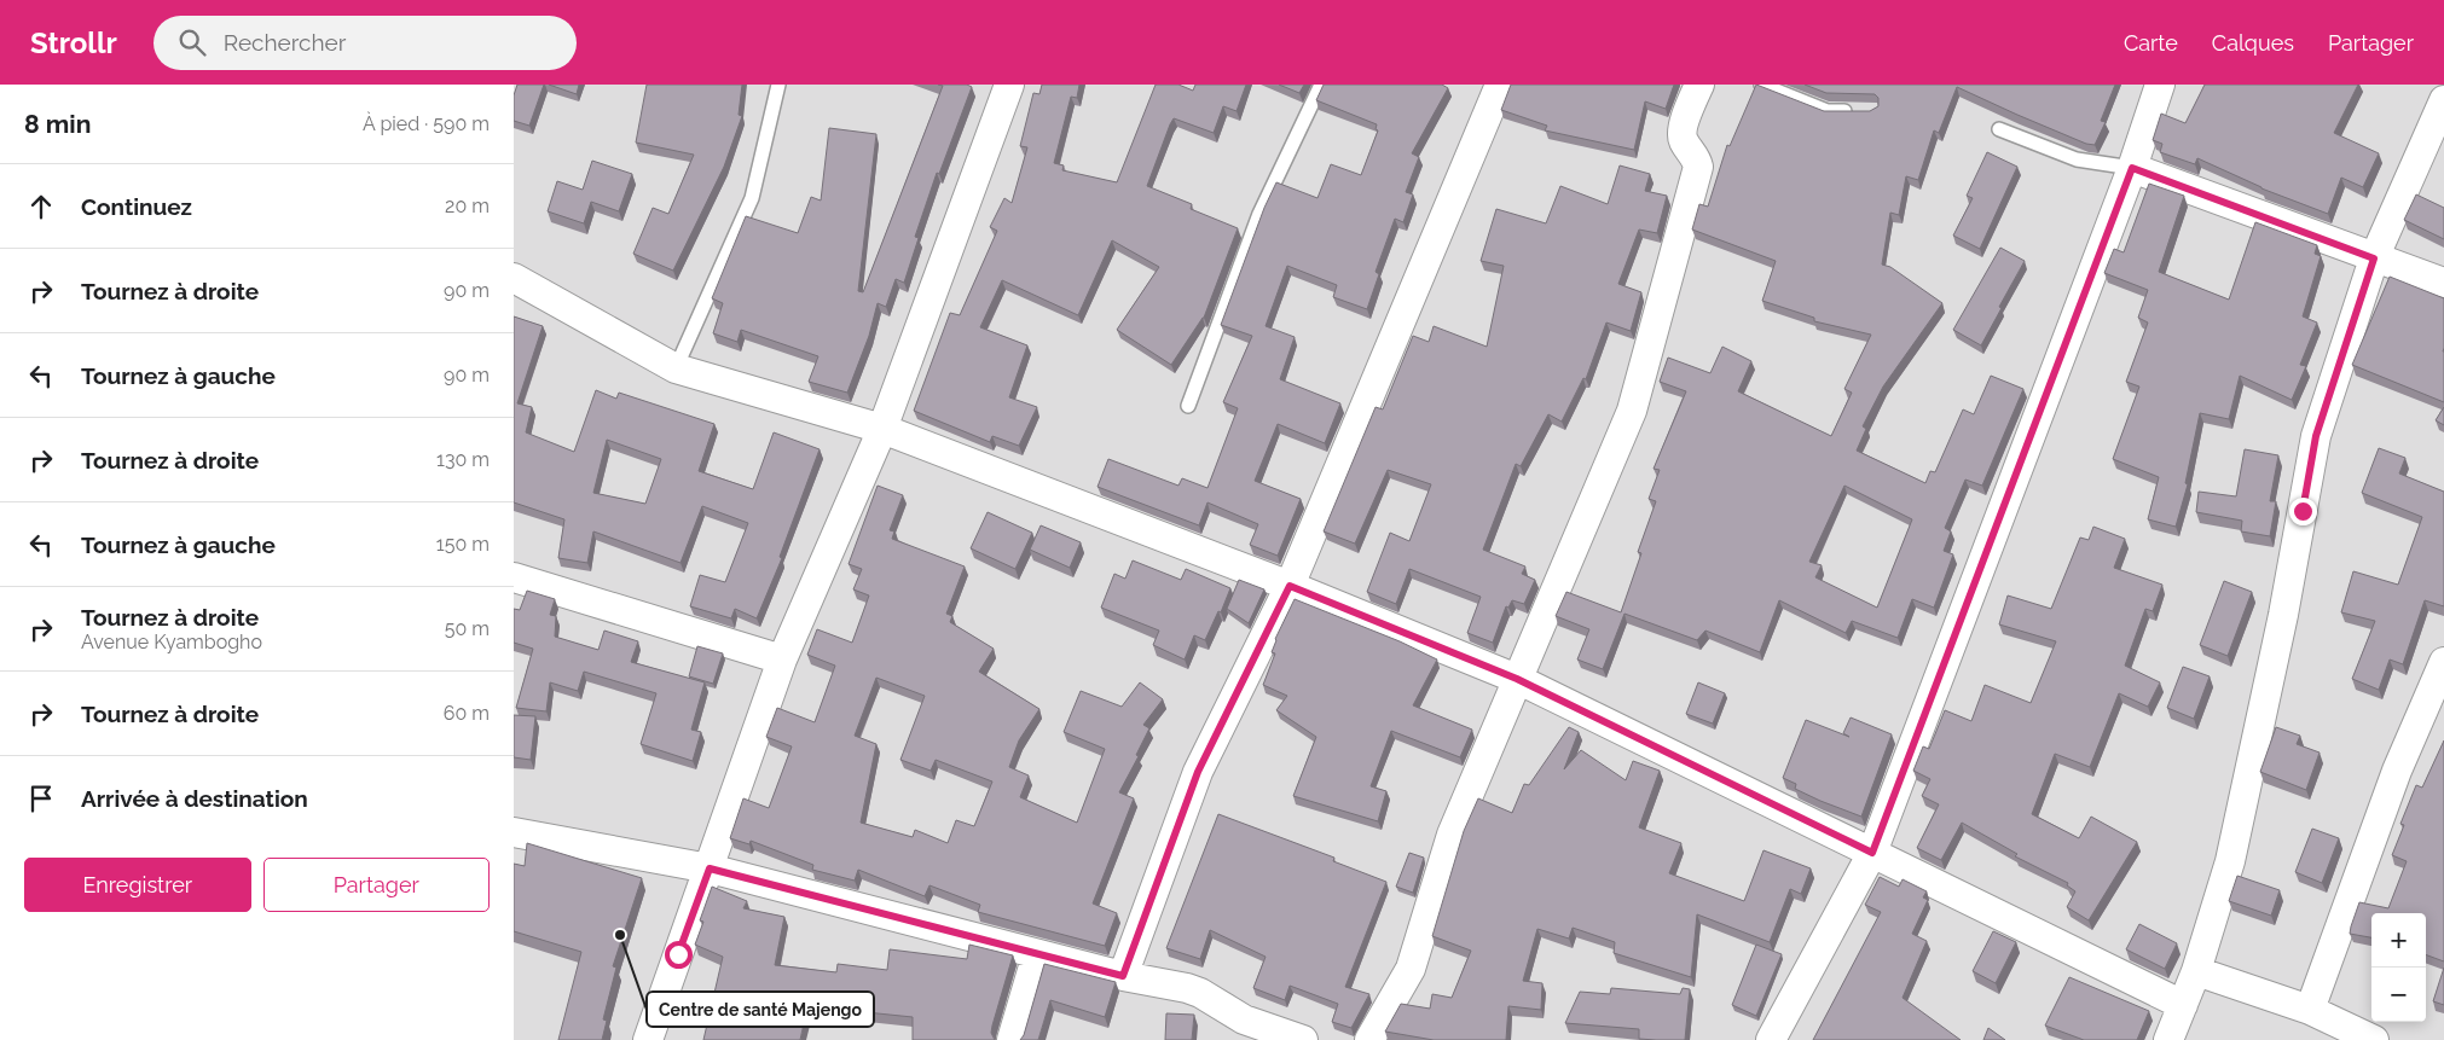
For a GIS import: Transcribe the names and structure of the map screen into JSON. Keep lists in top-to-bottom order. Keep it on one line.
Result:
{"places":["Centre de santé Majengo"],"page":{"header":"Strollr","search":"Rechercher","nav":["Carte","Calques","Partager"],"heading":["8 min","À pied · 590 m"],"list":[["Continuez","20 m"],["Tournez à droite","90 m"],["Tournez à gauche","90 m"],["Tournez à droite","130 m"],["Tournez à gauche","150 m"],["Tournez à droite","Avenue Kyambogho","50 m"],["Tournez à droite","60 m"],"Arrivée à destination"],"buttons":["Enregistrer","Partager"],"map_buttons":["+","−"]}}
